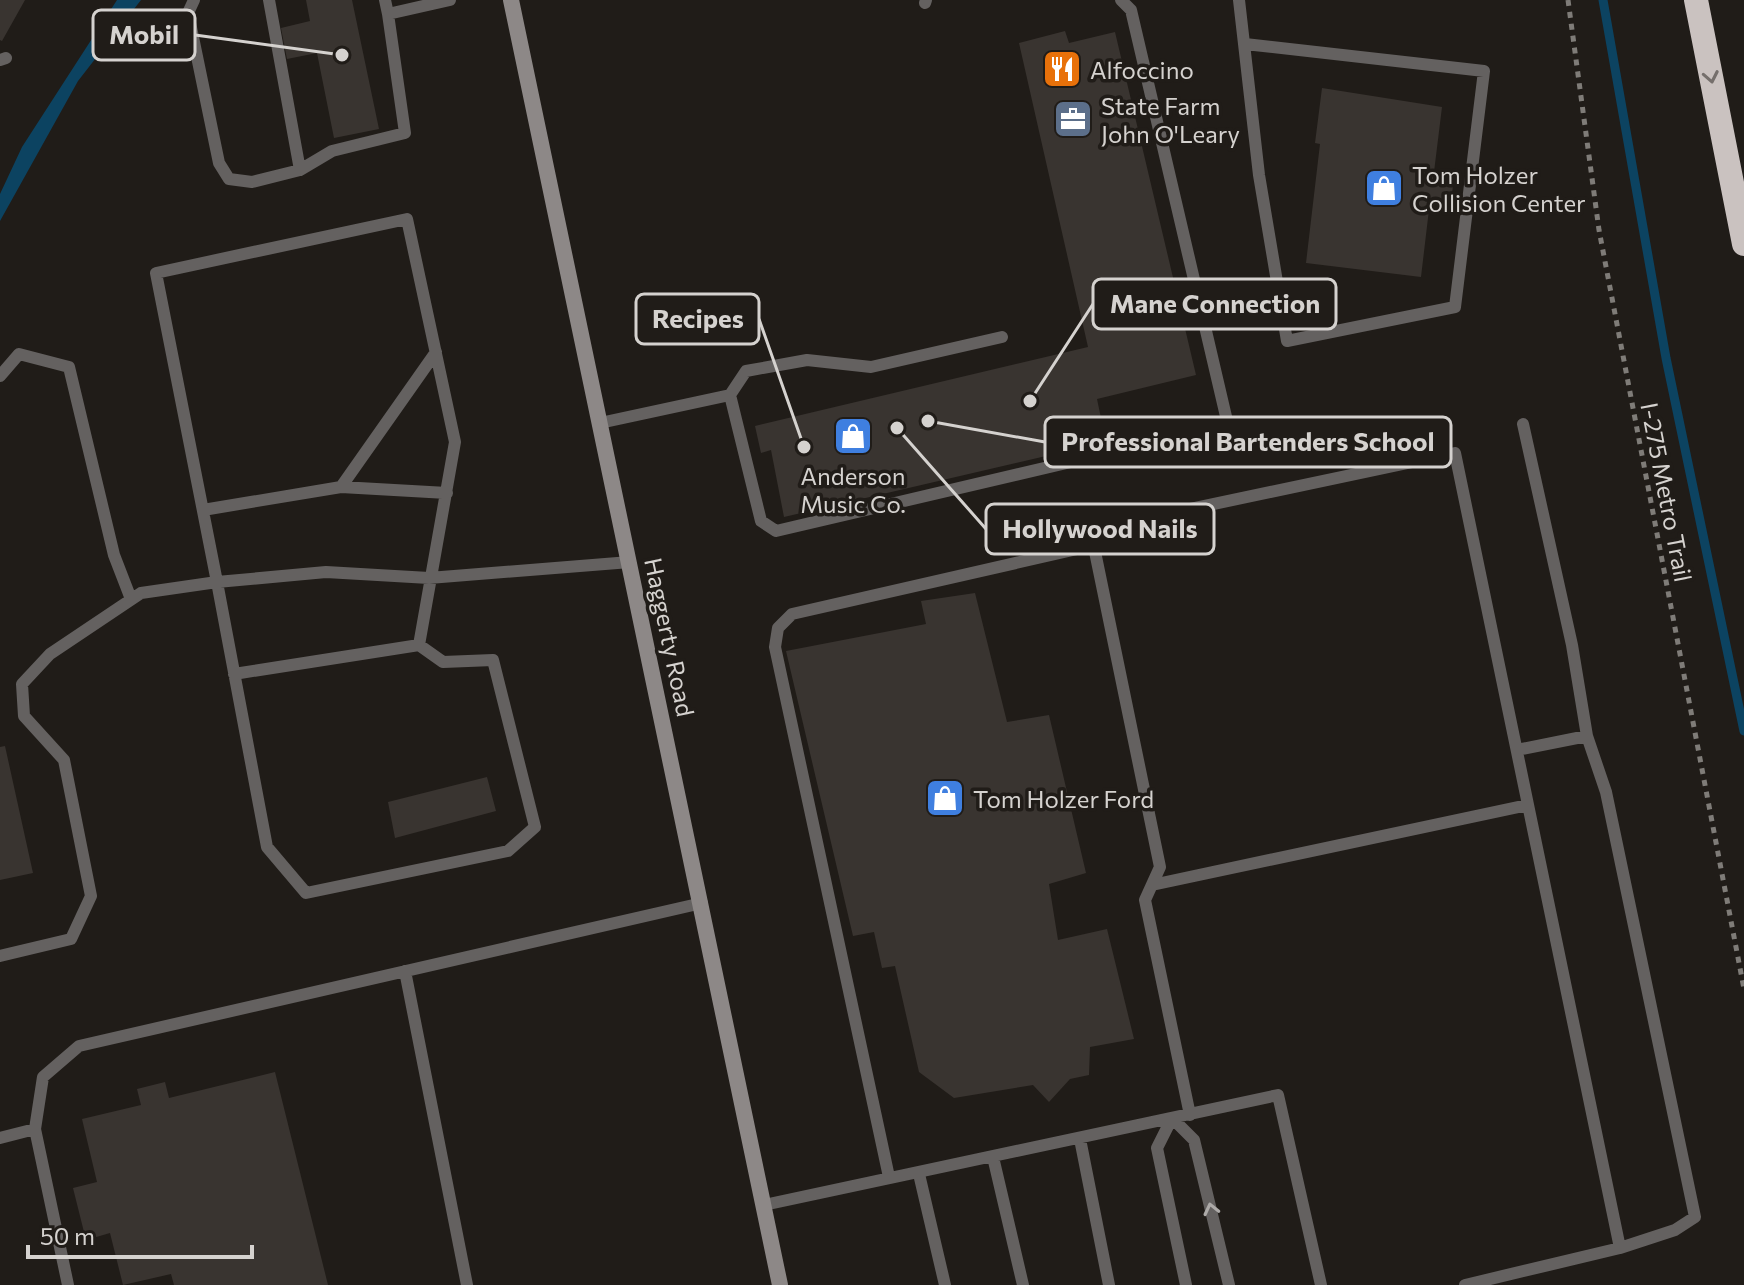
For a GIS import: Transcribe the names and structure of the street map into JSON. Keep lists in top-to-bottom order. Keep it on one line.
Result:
{"streets":{"street":["Haggerty Road"],"path":["I-275 Metro Trail"]},"places":{"other":["Mobil","Mane Connection","Professional Bartenders School","Hollywood Nails","Recipes"],"restaurant":["Alfoccino"],"office":["State Farm John O'Leary"],"shop":["Tom Holzer Collision Center","Anderson Music Co.","Tom Holzer Ford"]},"scale_bar":"50 m"}
